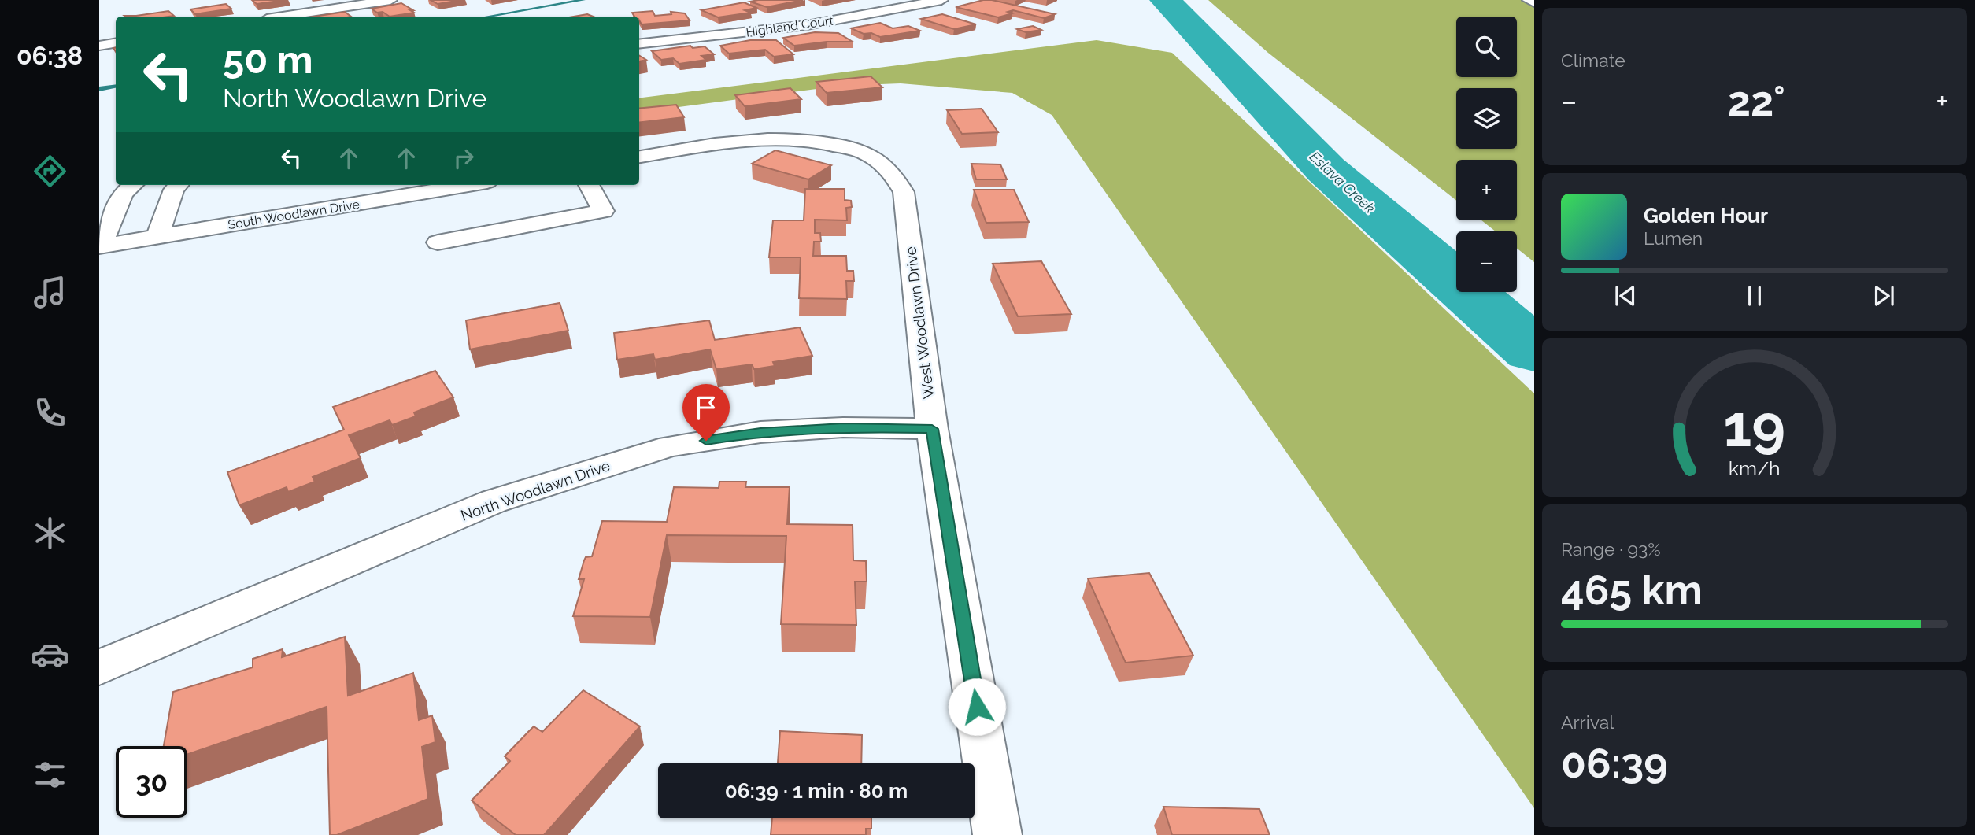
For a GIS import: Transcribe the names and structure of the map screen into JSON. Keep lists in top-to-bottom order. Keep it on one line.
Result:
{"streets":{"street":["Highland Court","South Woodlawn Drive","West Woodlawn Drive","North Woodlawn Drive"]},"crossings":[["West Woodlawn Drive","North Woodlawn Drive"]],"water":["Eslava Creek"],"page":{"tabs":"06:38","tile":["Climate",["Range · 93%","465 km"],["Arrival","06:39"]],"map_buttons":["+","−"],"turn":["50 m","North Woodlawn Drive"],"heat":["−","22°","+"],"song":["Golden Hour","Lumen"],"limit":"30","trip":"06:39 · 1 min · 80 m","gauge":["19","km/h"]}}
